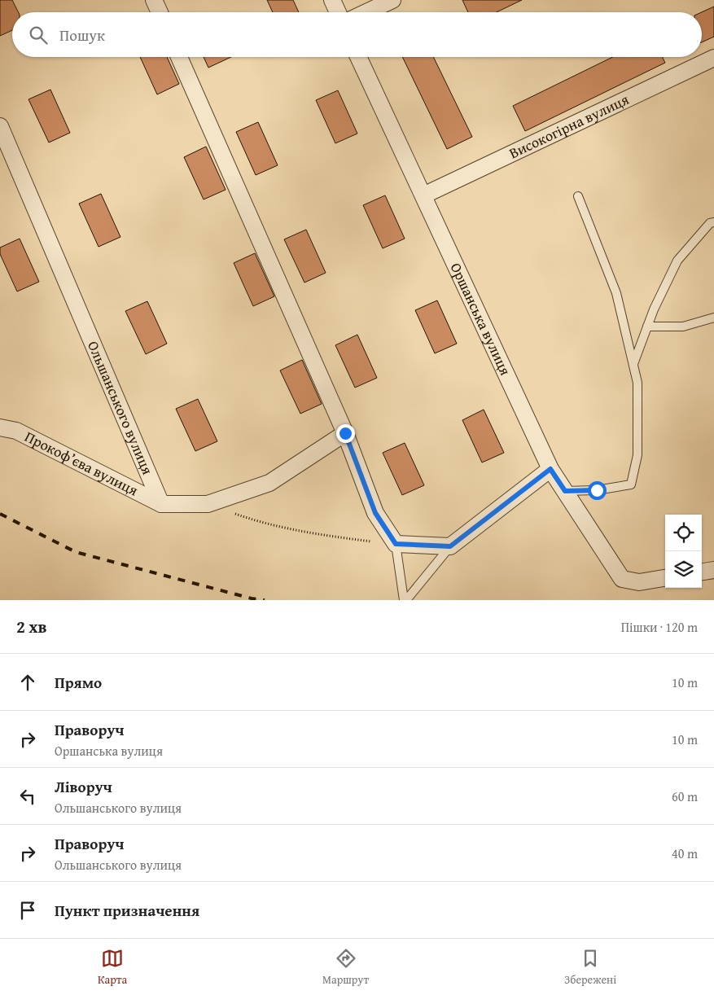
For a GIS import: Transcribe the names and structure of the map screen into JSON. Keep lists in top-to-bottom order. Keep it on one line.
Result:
{"streets":{"street":["Високогірна вулиця","Оршанська вулиця","Ольшанського вулиця","Прокоф’єва вулиця"]},"crossings":[["Високогірна вулиця","Оршанська вулиця"],["Ольшанського вулиця","Прокоф’єва вулиця"]],"page":{"search":"Пошук","heading":["2 хв","Пішки · 120 m"],"list":[["Прямо","10 m"],["Праворуч","Оршанська вулиця","10 m"],["Ліворуч","Ольшанського вулиця","60 m"],["Праворуч","Ольшанського вулиця","40 m"],"Пункт призначення"],"nav":["Карта","Маршрут","Збережені"]}}
